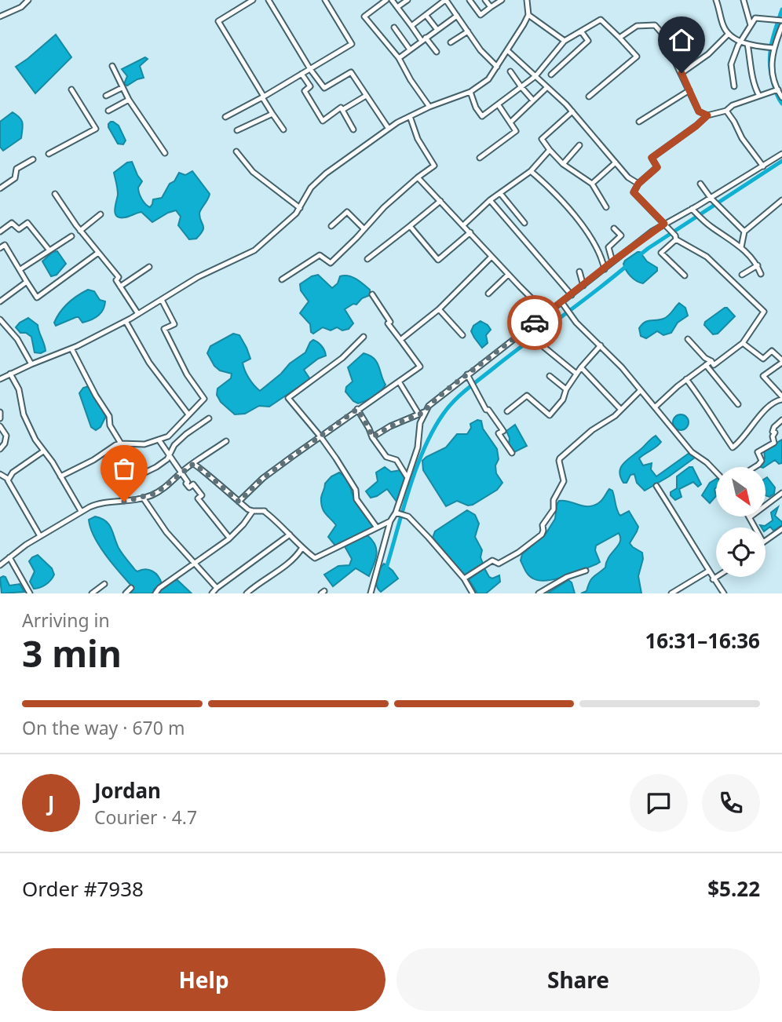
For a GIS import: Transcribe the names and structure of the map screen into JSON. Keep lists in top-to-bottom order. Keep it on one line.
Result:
{"north":"bottom right","page":{"heading":["3 min","Arriving in","16:31–16:36"],"panel":["Jordan","Courier · 4.7","Order #7938","$5.22"],"bar":"On the way · 670 m","round":"J","buttons":["Help","Share"]}}
